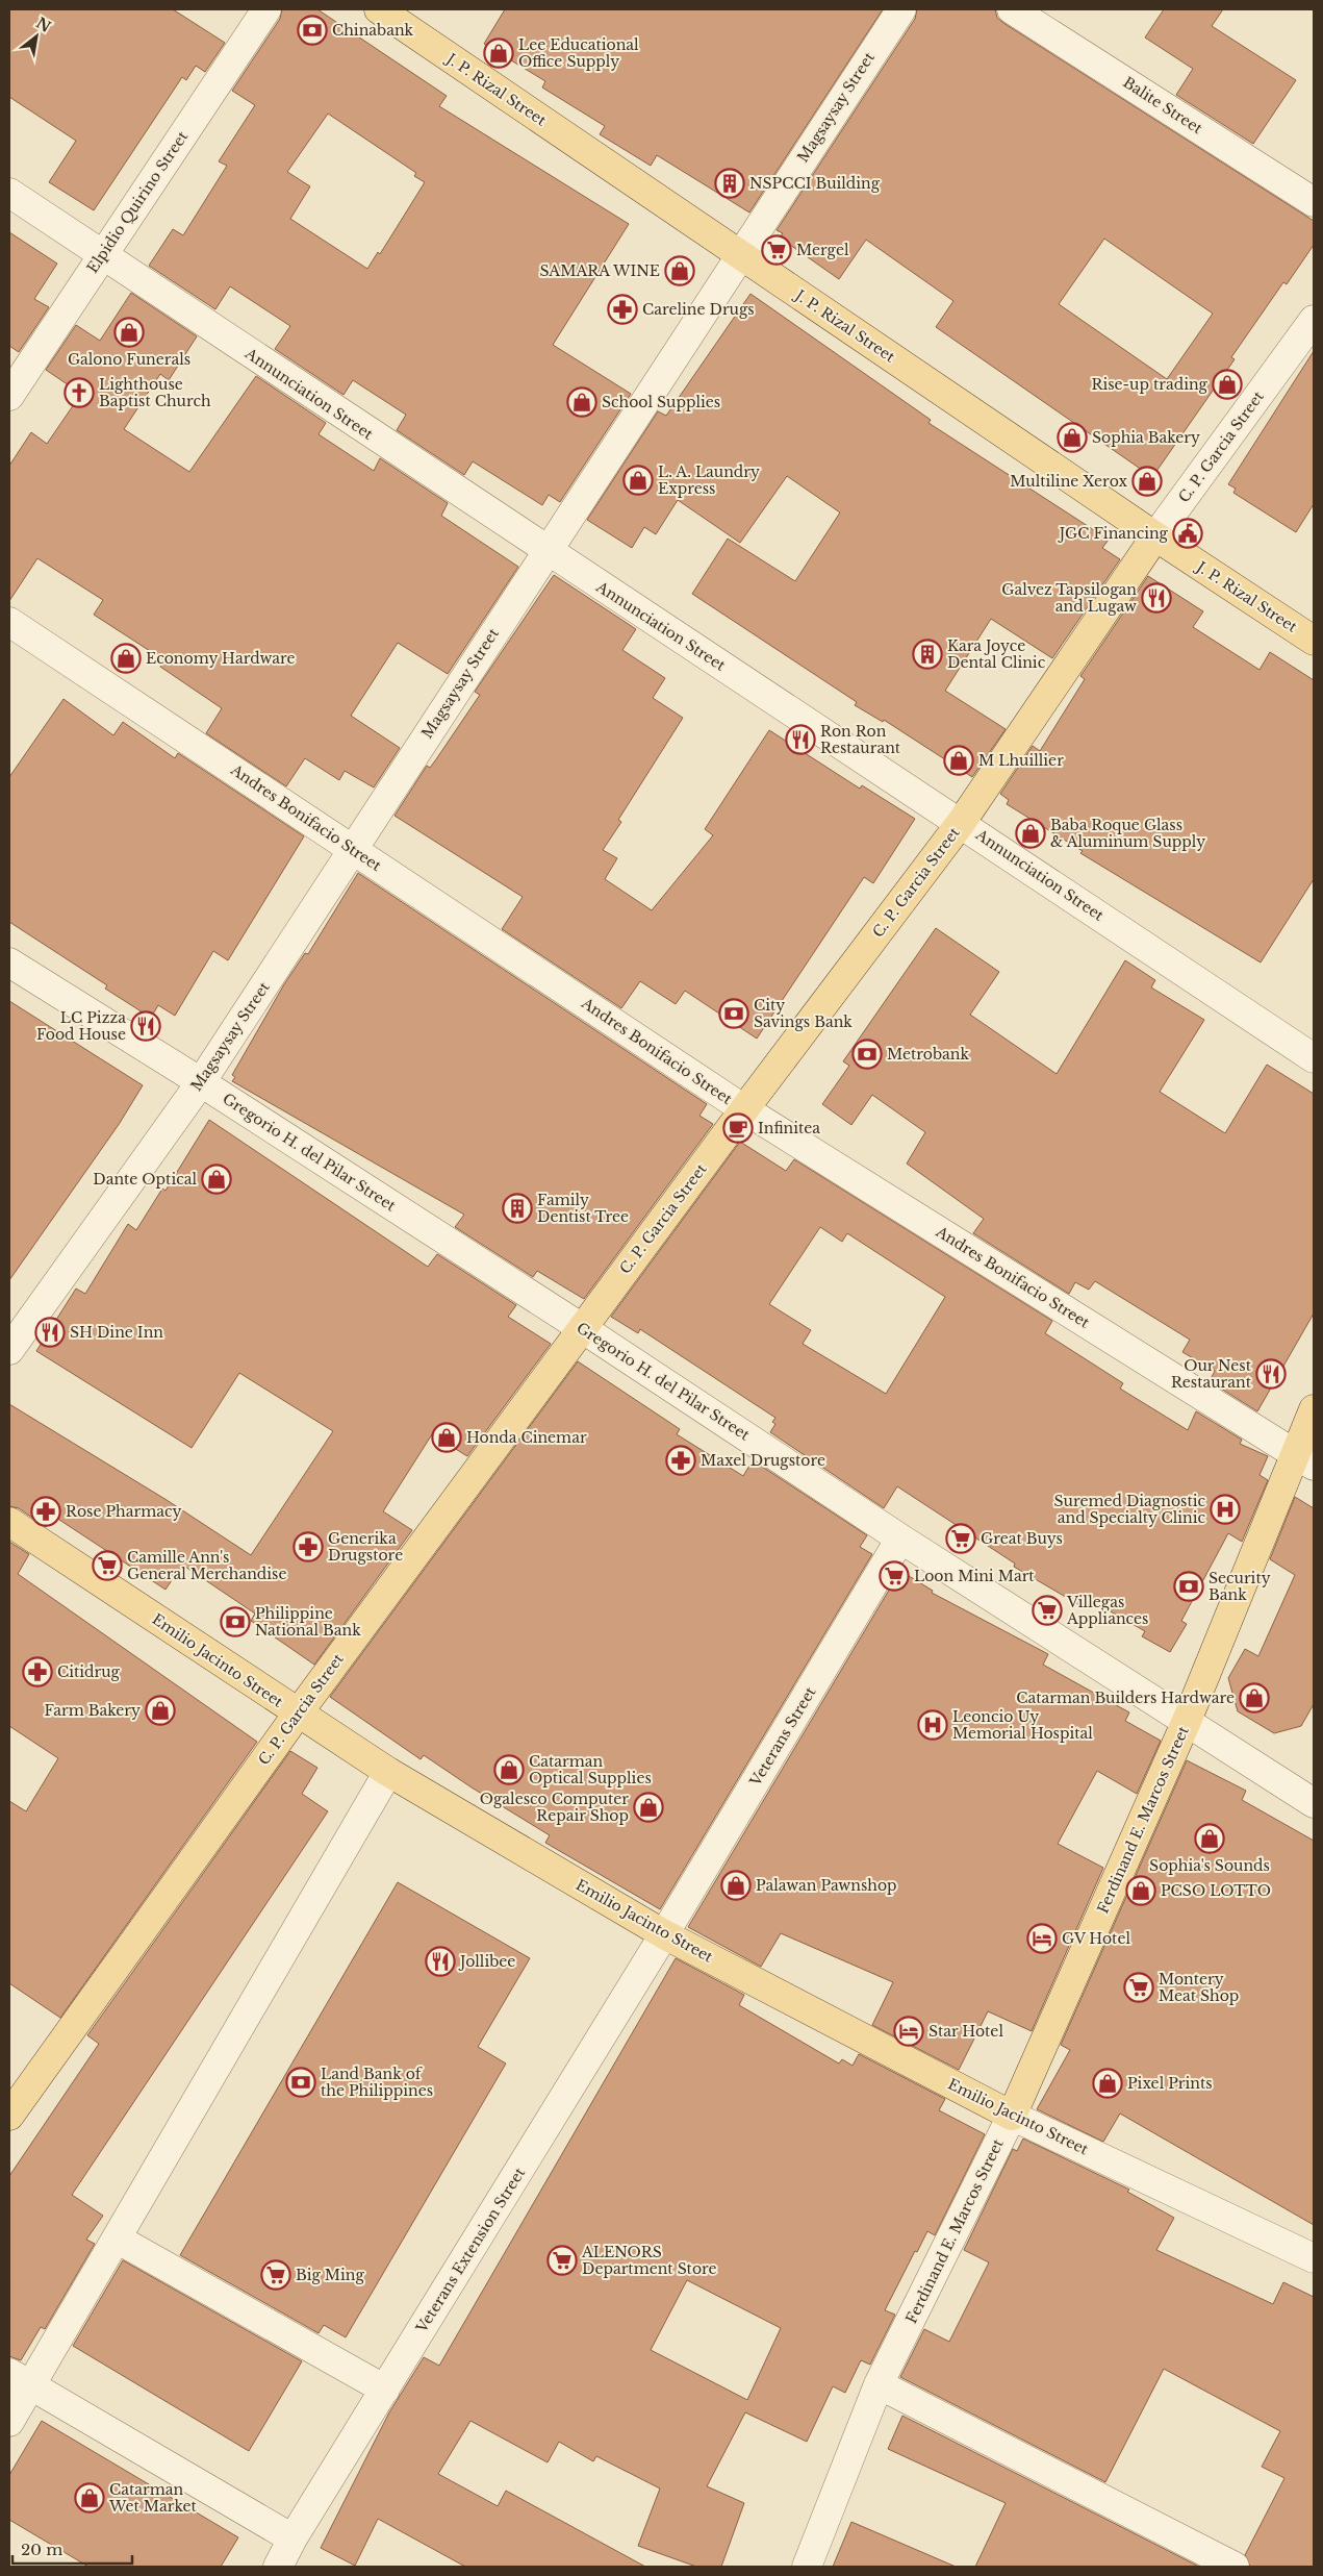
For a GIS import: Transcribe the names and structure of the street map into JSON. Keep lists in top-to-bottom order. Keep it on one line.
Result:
{"streets":{"main road":["J. P. Rizal Street","C. P. Garcia Street","Emilio Jacinto Street","Ferdinand E. Marcos Street"],"street":["Balite Street","Magsaysay Street","Elpidio Quirino Street","Annunciation Street","Andres Bonifacio Street","Gregorio H. del Pilar Street","Veterans Street","Veterans Extension Street"]},"crossings":[["J. P. Rizal Street","Magsaysay Street"],["J. P. Rizal Street","C. P. Garcia Street"],["Magsaysay Street","Annunciation Street"],["Magsaysay Street","Andres Bonifacio Street"],["Magsaysay Street","Gregorio H. del Pilar Street"],["Elpidio Quirino Street","Annunciation Street"],["Annunciation Street","C. P. Garcia Street"],["C. P. Garcia Street","Andres Bonifacio Street"],["C. P. Garcia Street","Gregorio H. del Pilar Street"],["C. P. Garcia Street","Emilio Jacinto Street"],["Andres Bonifacio Street","Ferdinand E. Marcos Street"],["Gregorio H. del Pilar Street","Veterans Street"],["Gregorio H. del Pilar Street","Ferdinand E. Marcos Street"],["Emilio Jacinto Street","Veterans Street"],["Emilio Jacinto Street","Ferdinand E. Marcos Street"],["Emilio Jacinto Street","Veterans Extension Street"],["Veterans Street","Veterans Extension Street"]],"places":{"bank":["Chinabank","City Savings Bank","Metrobank","Security Bank","Philippine National Bank","Land Bank of the Philippines"],"shop":["Lee Educational Office Supply","SAMARA WINE","Galono Funerals","Rise-up trading","School Supplies","Sophia Bakery","L. A. Laundry Express","Multiline Xerox","Economy Hardware","M Lhuillier","Baba Roque Glass & Aluminum Supply","Dante Optical","Honda Cinemar","Catarman Builders Hardware","Farm Bakery","Catarman Optical Supplies","Ogalesco Computer Repair Shop","Sophia's Sounds","Palawan Pawnshop","PCSO LOTTO","Pixel Prints","Catarman Wet Market"],"building":["NSPCCI Building","Kara Joyce Dental Clinic","Family Dentist Tree"],"supermarket":["Mergel","Great Buys","Camille Ann's General Merchandise","Loon Mini Mart","Villegas Appliances","Montery Meat Shop","ALENORS Department Store","Big Ming"],"pharmacy":["Careline Drugs","Maxel Drugstore","Rose Pharmacy","Generika Drugstore","Citidrug"],"church":["Lighthouse Baptist Church"],"public building":["JGC Financing"],"restaurant":["Galvez Tapsilogan and Lugaw","Ron Ron Restaurant","LC Pizza Food House","SH Dine Inn","Our Nest Restaurant","Jollibee"],"cafe":["Infinitea"],"hospital":["Suremed Diagnostic and Specialty Clinic","Leoncio Uy Memorial Hospital"],"hotel":["GV Hotel","Star Hotel"]},"scale_bar":"20 m","north":"top right"}
